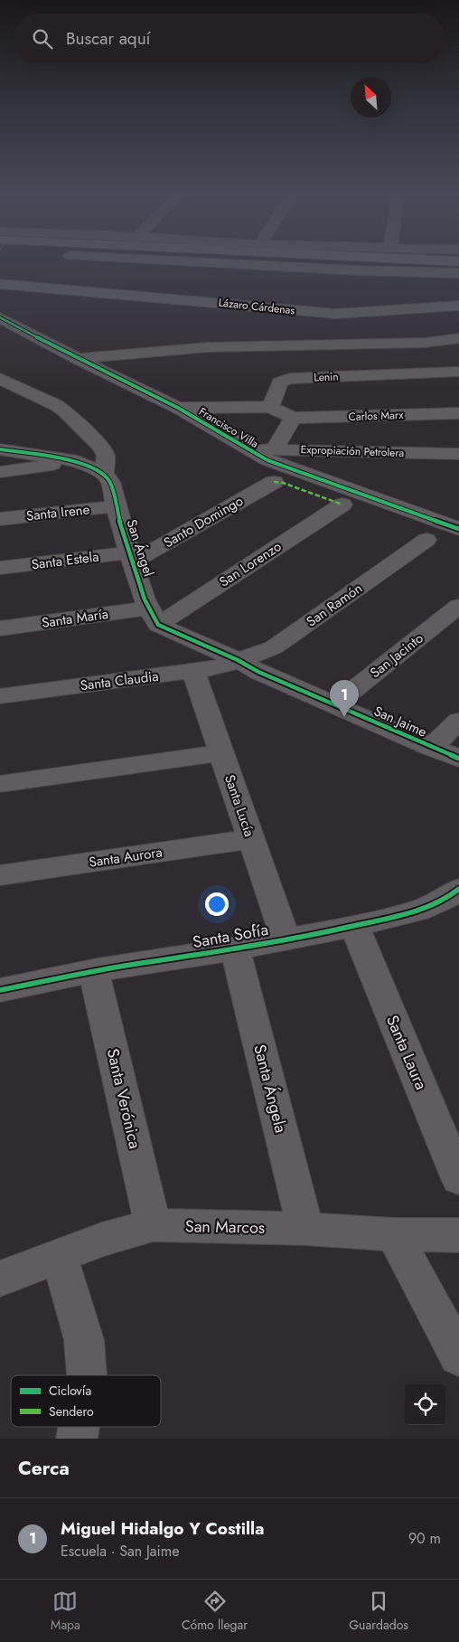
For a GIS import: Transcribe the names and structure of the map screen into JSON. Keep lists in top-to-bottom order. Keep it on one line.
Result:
{"streets":{"street":["Lázaro Cárdenas","Lenin","Carlos Marx","Francisco Villa","Expropiación Petrolera","Santa Irene","Santo Domingo","San Ángel","Santa Estela","San Lorenzo","San Ramón","Santa María","San Jacinto","Santa Claudia","San Jaime","Santa Lucía","Santa Aurora","Santa Sofía","Santa Laura","Santa Ángela","Santa Verónica","San Marcos"]},"crossings":[["Francisco Villa","Expropiación Petrolera"],["Santa Irene","San Ángel"],["Santo Domingo","San Ángel"],["Santo Domingo","Santa Estela"],["San Ángel","Santa Estela"],["San Ángel","San Lorenzo"],["San Ángel","Santa María"],["San Lorenzo","Santa María"],["San Ramón","Santa Claudia"],["San Ramón","San Jaime"],["San Jacinto","San Jaime"],["Santa Claudia","San Jaime"],["Santa Claudia","Santa Lucía"],["Santa Lucía","Santa Aurora"],["Santa Lucía","Santa Sofía"],["Santa Sofía","Santa Laura"],["Santa Sofía","Santa Ángela"],["Santa Sofía","Santa Verónica"],["Santa Ángela","San Marcos"],["Santa Verónica","San Marcos"]],"legend":["Ciclovía","Sendero"],"north":"top left","page":{"search":"Buscar aquí","pins":"1","heading":"Cerca","list":[{"mark":"1","name":"Miguel Hidalgo Y Costilla","note":"Escuela · San Jaime","value":"90 m"}],"nav":["Mapa","Cómo llegar","Guardados"]}}
